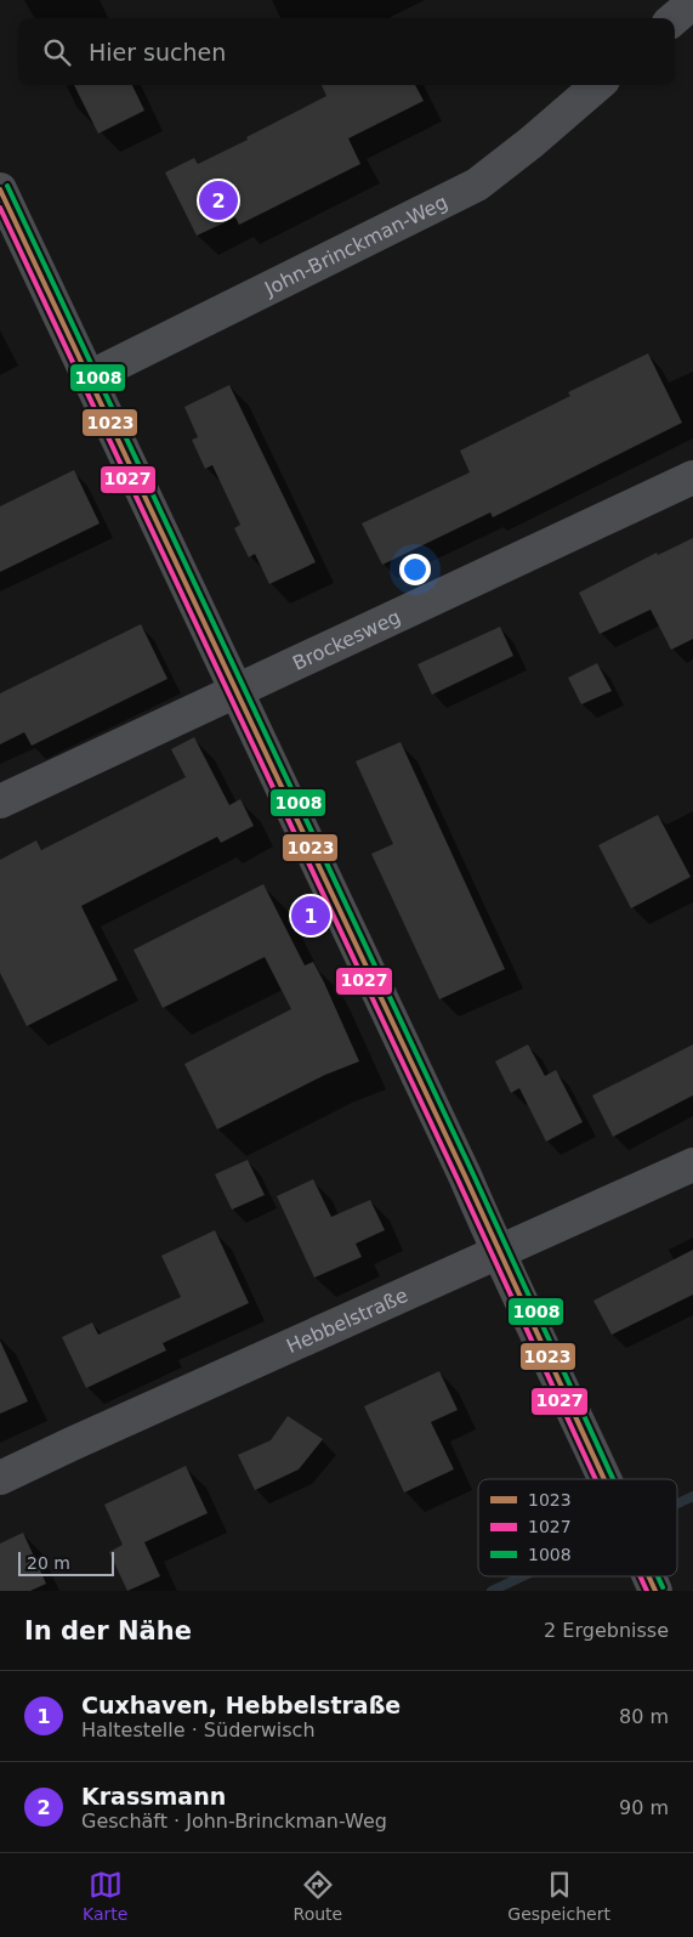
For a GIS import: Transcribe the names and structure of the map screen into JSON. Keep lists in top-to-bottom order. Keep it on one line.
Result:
{"streets":{"street":["John-Brinckman-Weg","Brockesweg","Hebbelstraße"]},"lines":["transit line 1008","transit line 1023","transit line 1027"],"legend":["1023","1027","1008"],"scale_bar":"20 m","page":{"search":"Hier suchen","pins":["2","1"],"scale":"20 m","heading":["In der Nähe","2 Ergebnisse"],"list":[{"mark":"1","name":"Cuxhaven, Hebbelstraße","note":"Haltestelle · Süderwisch","value":"80 m"},{"mark":"2","name":"Krassmann","note":"Geschäft · John-Brinckman-Weg","value":"90 m"}],"nav":["Karte","Route","Gespeichert"]}}
